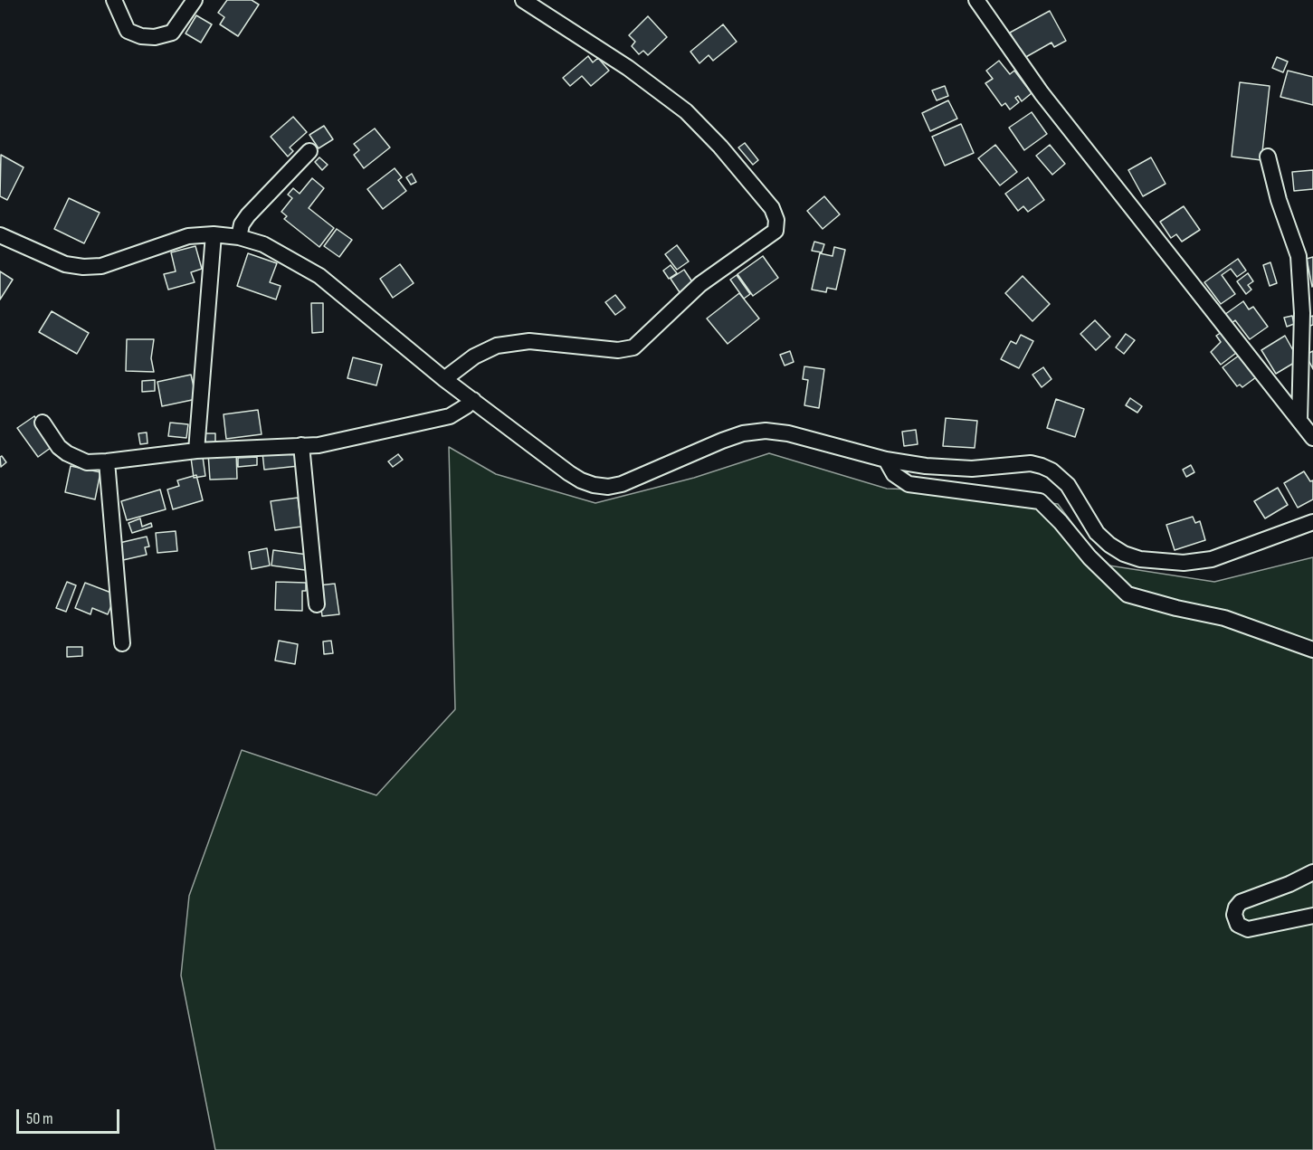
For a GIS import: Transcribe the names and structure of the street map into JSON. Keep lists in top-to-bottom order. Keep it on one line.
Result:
{"scale_bar":"50 m"}
